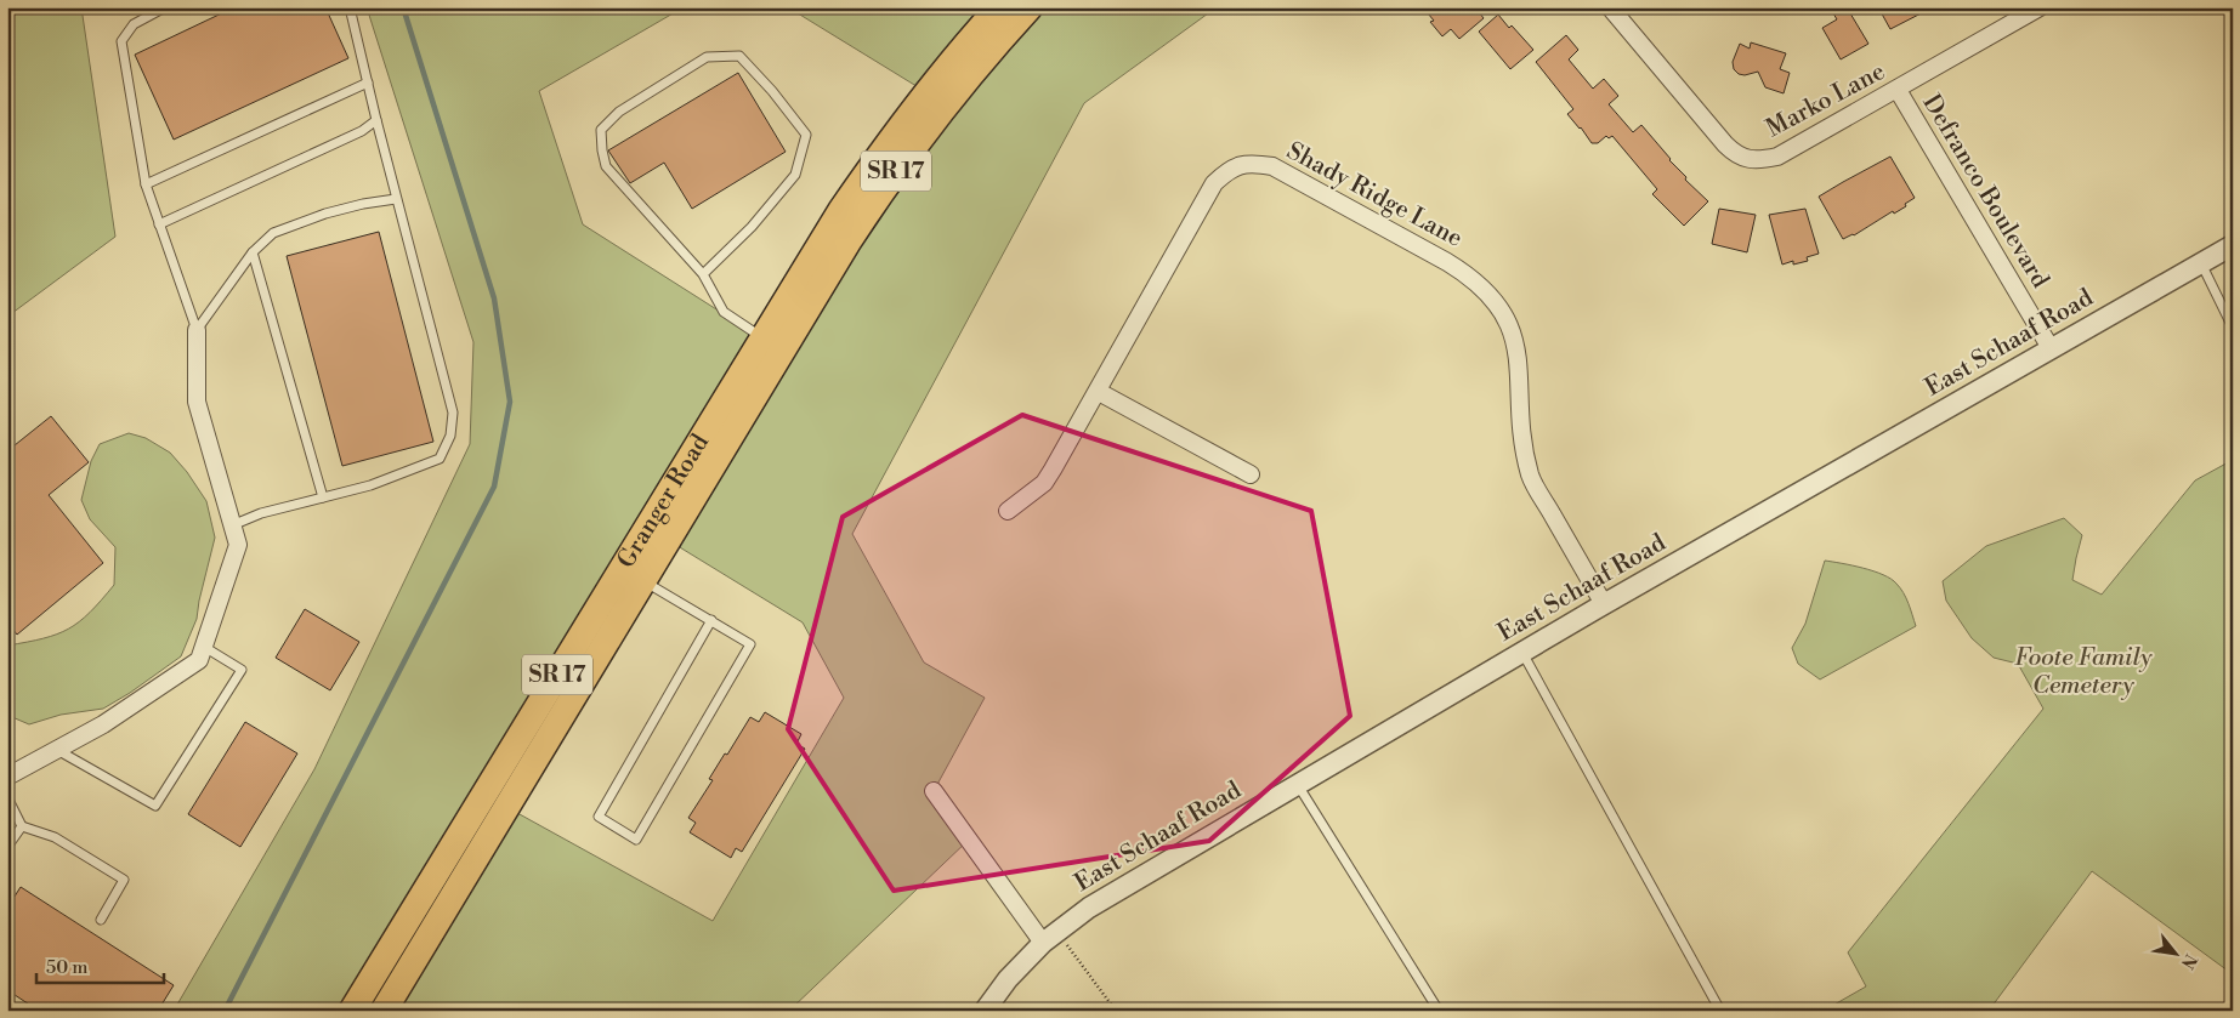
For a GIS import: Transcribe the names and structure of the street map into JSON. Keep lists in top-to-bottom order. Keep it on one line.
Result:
{"streets":{"main road":["SR 17","Granger Road"],"street":["Marko Lane","Defranco Boulevard","Shady Ridge Lane","East Schaaf Road"]},"crossings":[["Marko Lane","Defranco Boulevard"],["Defranco Boulevard","East Schaaf Road"],["Shady Ridge Lane","East Schaaf Road"]],"parks":["Foote Family Cemetery"],"scale_bar":"50 m","north":"bottom right"}
